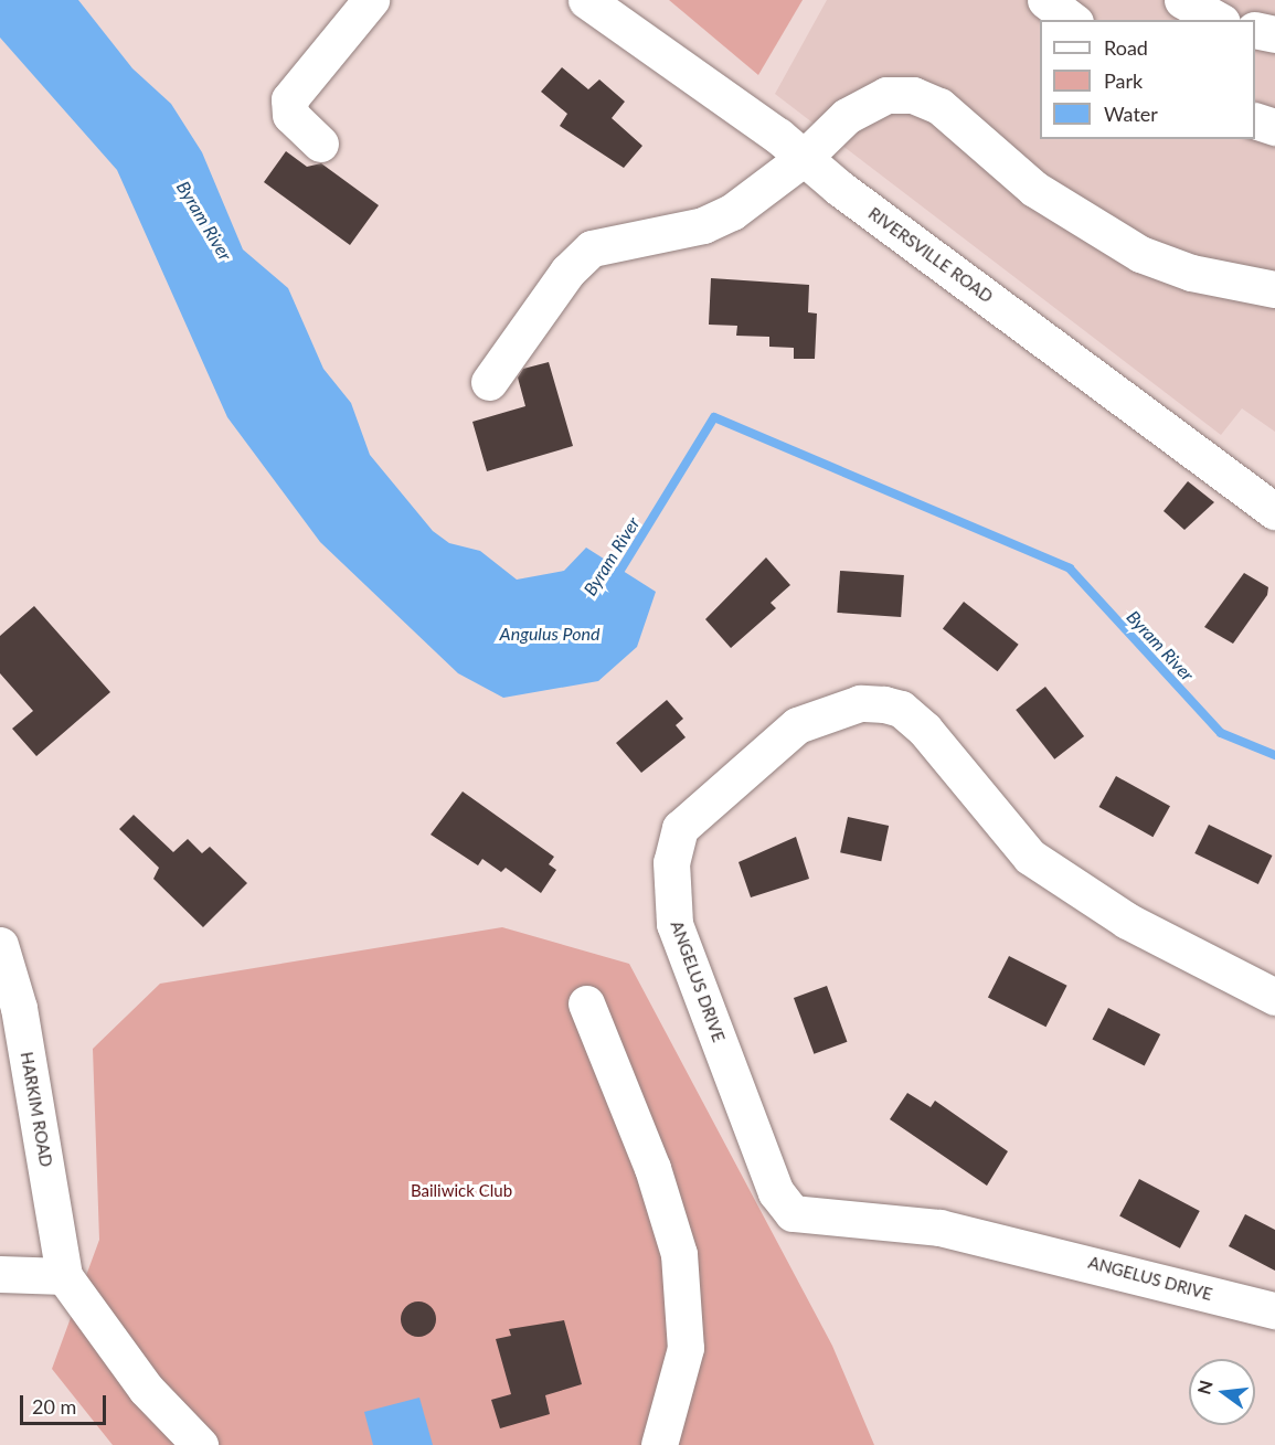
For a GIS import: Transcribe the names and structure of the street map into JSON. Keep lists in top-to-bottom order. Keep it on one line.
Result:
{"streets":{"street":["RIVERSVILLE ROAD","ANGELUS DRIVE","HARKIM ROAD"]},"water":["Byram River","Angulus Pond"],"parks":["Bailiwick Club"],"legend":["Road","Park","Water"],"scale_bar":"20 m","north":"left"}
